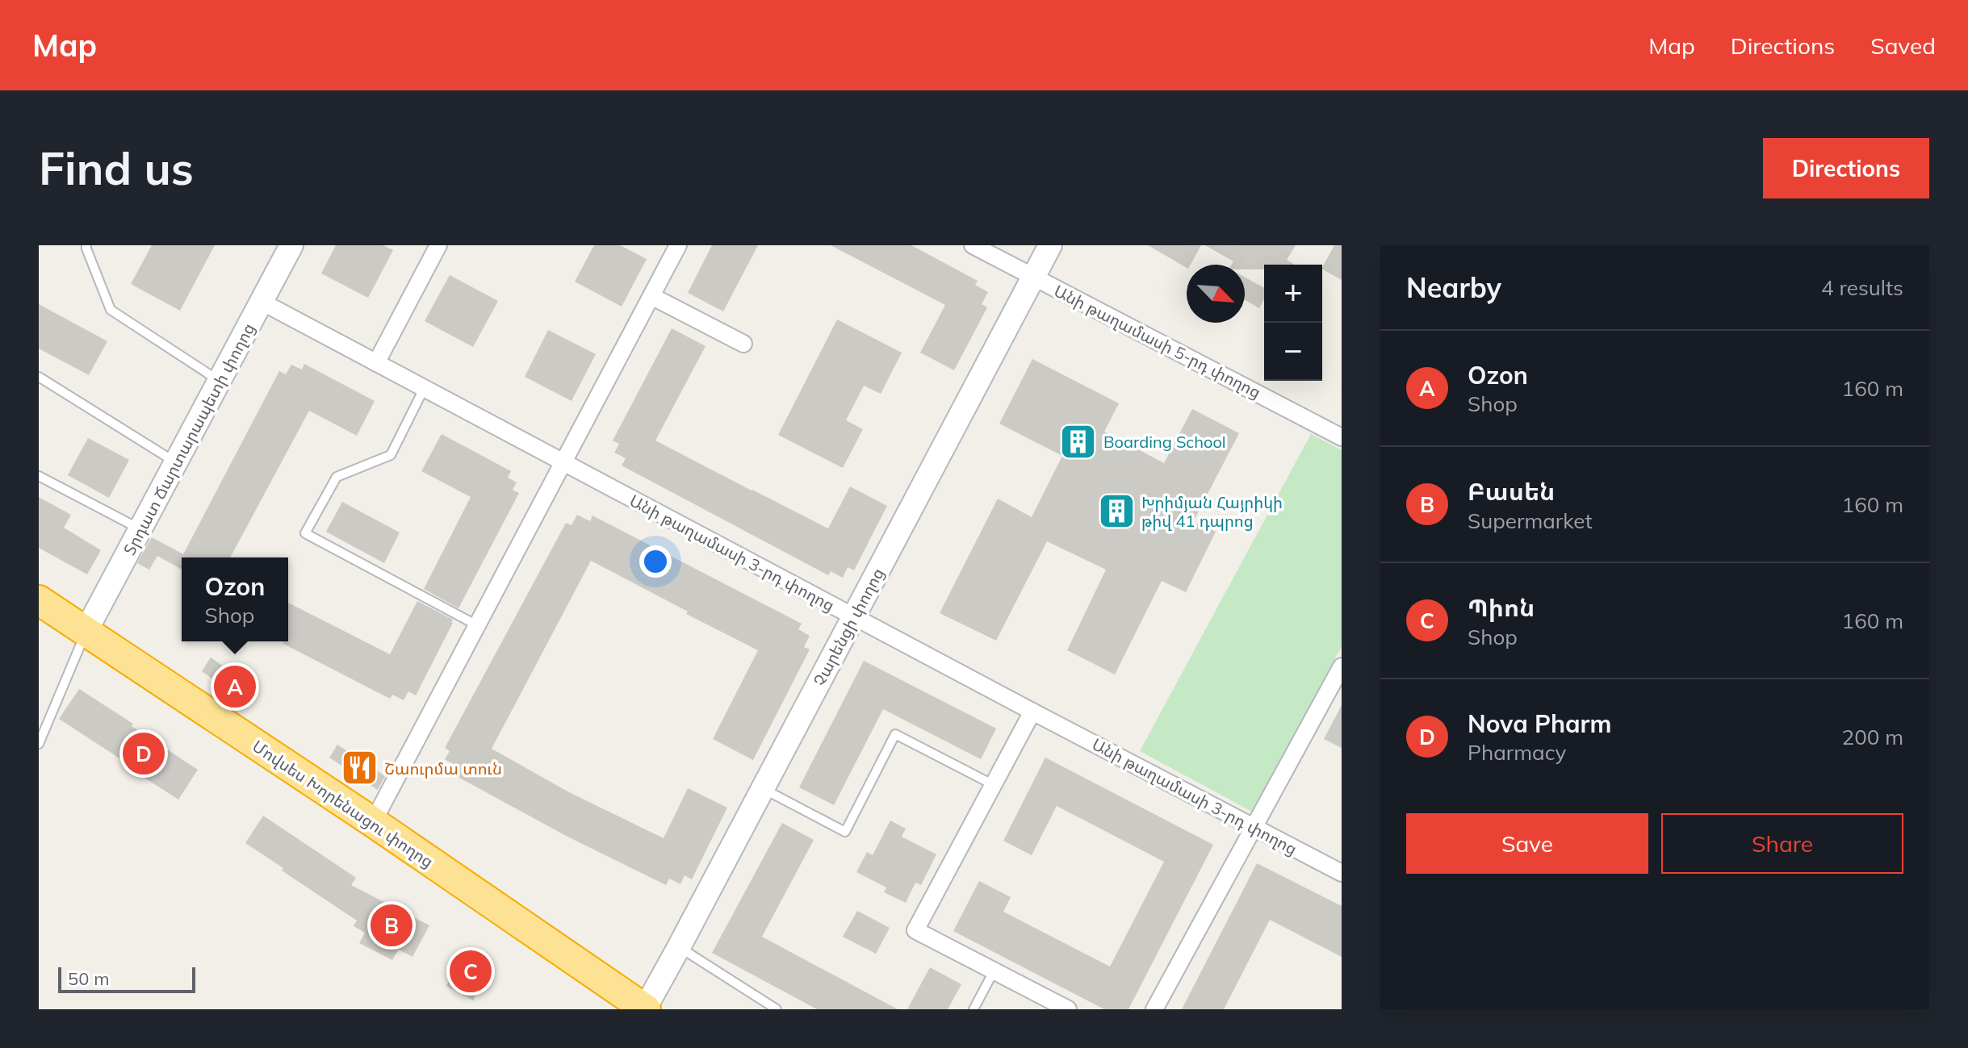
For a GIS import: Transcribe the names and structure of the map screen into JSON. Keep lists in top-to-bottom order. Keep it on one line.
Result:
{"streets":{"highway":["Մովսես Խորենացու փողոց"],"street":["Անի թաղամասի 5-րդ փողոց","Տրդատ Ճարտարապետի փողոց","Անի թաղամասի 3-րդ փողոց","Չարենցի փողոց"]},"crossings":[["Անի թաղամասի 5-րդ փողոց","Չարենցի փողոց"],["Տրդատ Ճարտարապետի փողոց","Անի թաղամասի 3-րդ փողոց"],["Տրդատ Ճարտարապետի փողոց","Մովսես Խորենացու փողոց"],["Անի թաղամասի 3-րդ փողոց","Չարենցի փողոց"],["Չարենցի փողոց","Մովսես Խորենացու փողոց"]],"places":{"building":["Boarding School","Խրիմյան Հայրիկի թիվ 41 դպրոց"],"restaurant":["Շաուրմա տուն"]},"scale_bar":"50 m","north":"bottom right","page":{"header":"Map","nav":["Map","Directions","Saved"],"buttons":["Directions",["Save","Share"]],"title":"Find us","heading":["Nearby","4 results"],"map_buttons":["+","−"],"list":[{"mark":"A","name":"Ozon","note":"Shop","value":"160 m"},{"mark":"B","name":"Բասեն","note":"Supermarket","value":"160 m"},{"mark":"C","name":"Պիոն","note":"Shop","value":"160 m"},{"mark":"D","name":"Nova Pharm","note":"Pharmacy","value":"200 m"}],"popup":["Ozon","Shop"],"pins":["A","D","B","C"],"scale":"50 m"}}
